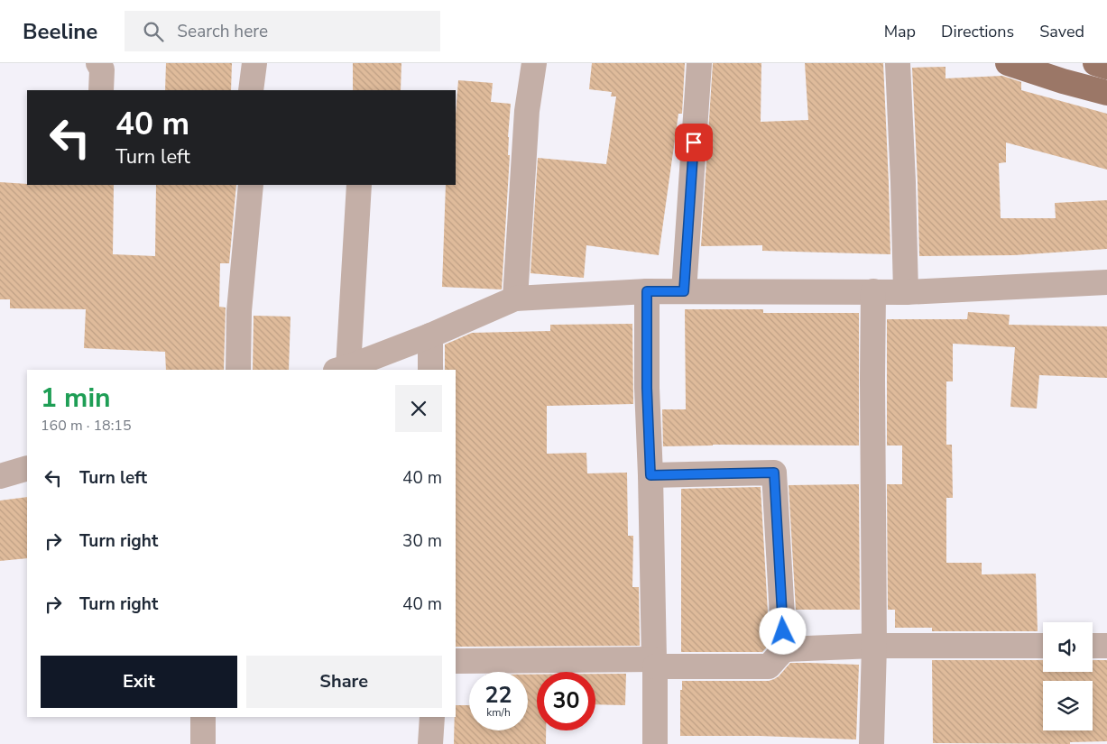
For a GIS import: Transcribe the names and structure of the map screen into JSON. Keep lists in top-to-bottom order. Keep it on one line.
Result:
{"page":{"header":"Beeline","search":"Search here","nav":["Map","Directions","Saved"],"turn":["40 m","Turn left"],"heading":["1 min","160 m · 18:15"],"list":[{"name":"Turn left","value":"40 m"},{"name":"Turn right","value":"30 m"},{"name":"Turn right","value":"40 m"}],"buttons":["Exit","Share"],"speed":"22 km/h","limit":"30"}}
